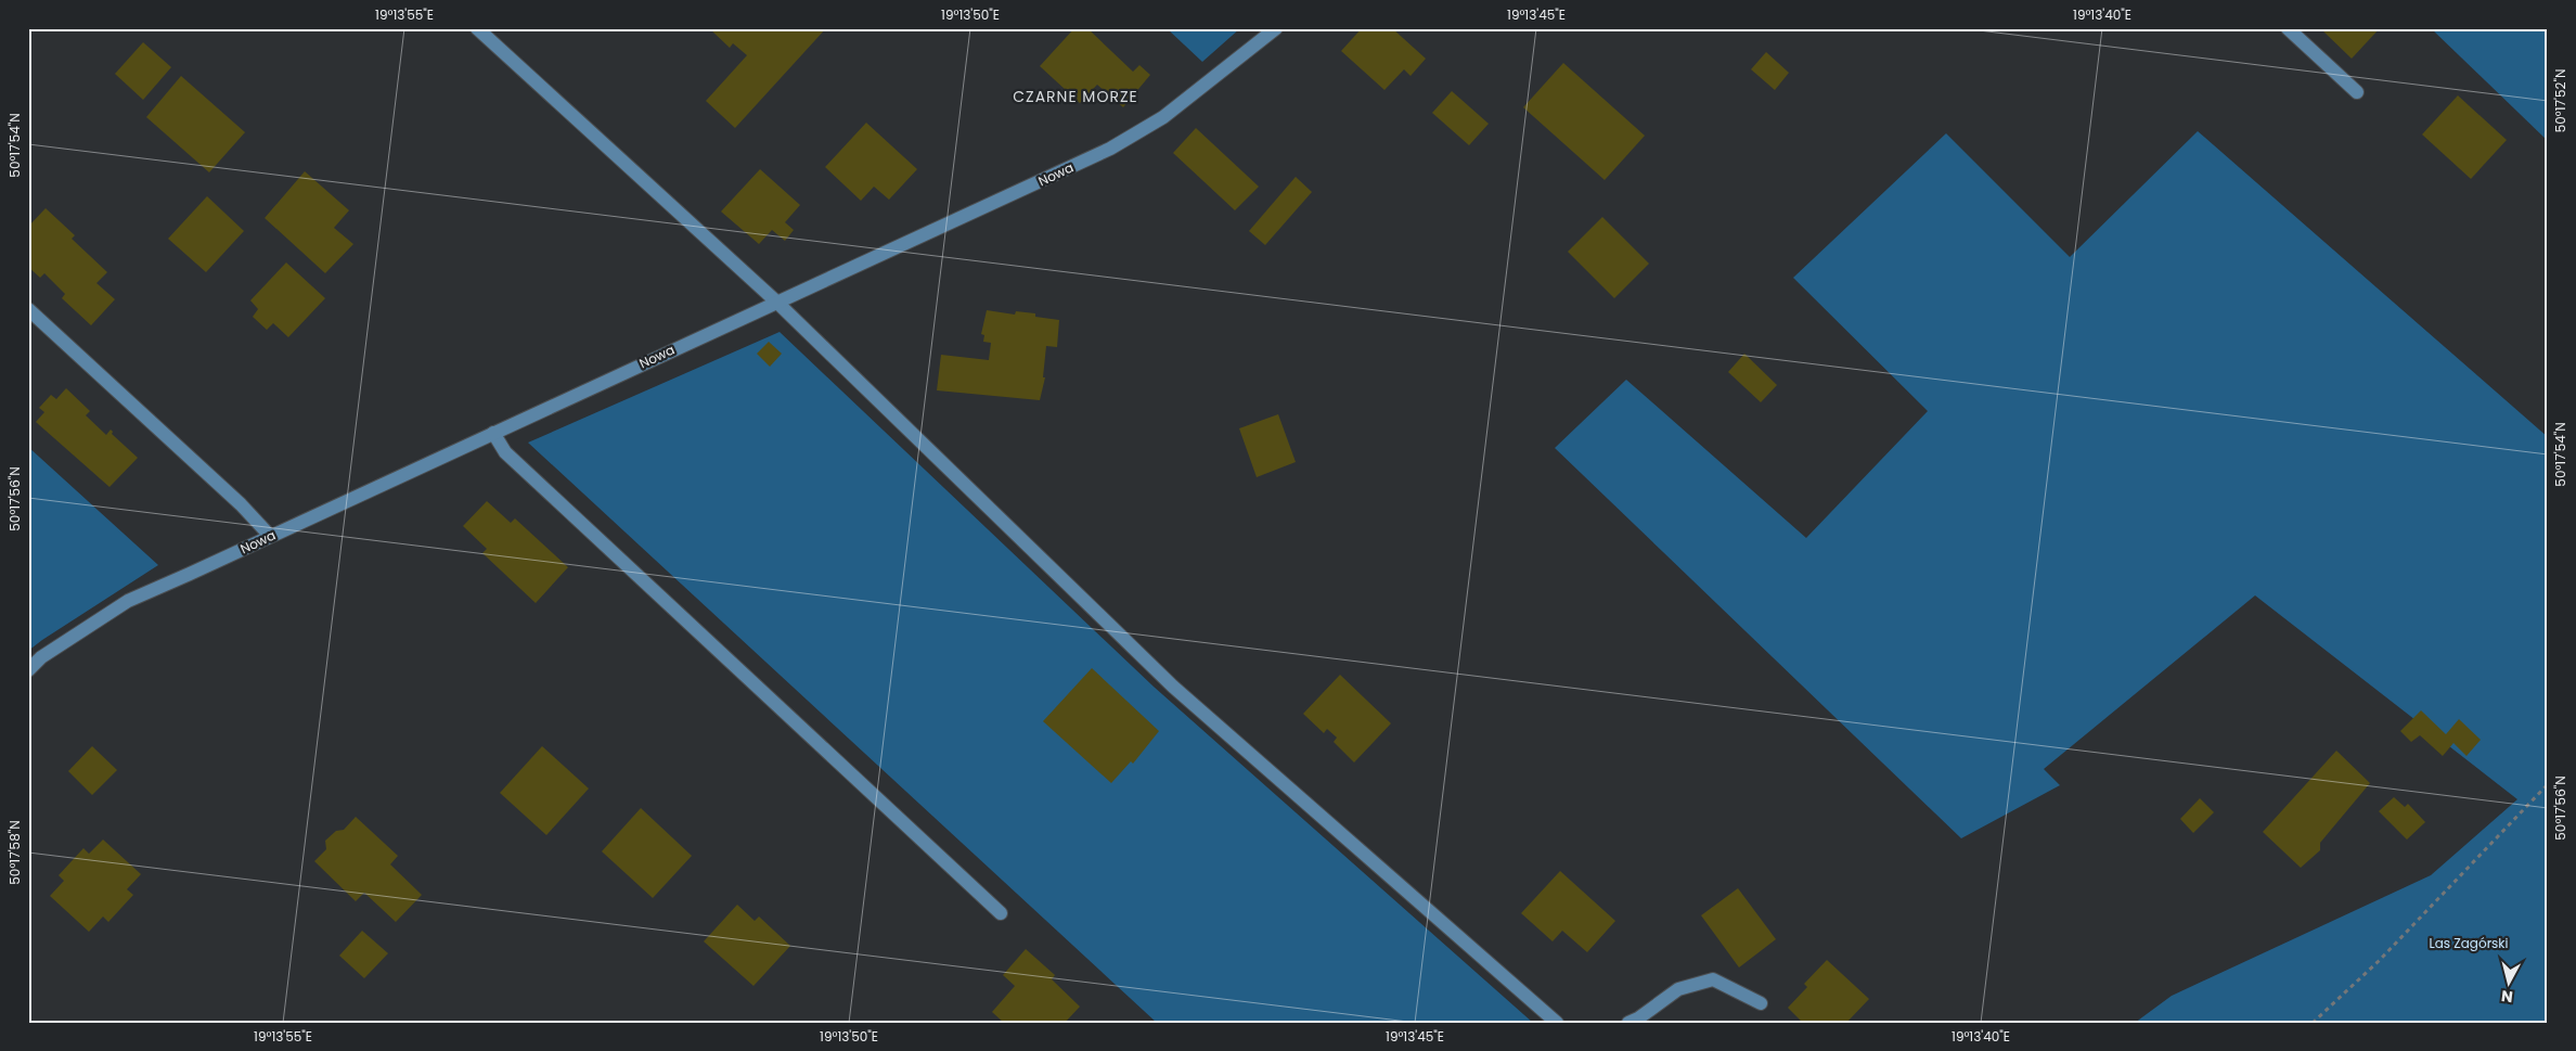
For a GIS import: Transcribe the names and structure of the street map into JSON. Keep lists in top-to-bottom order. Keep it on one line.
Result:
{"streets":{"street":["Nowa"]},"districts":["CZARNE MORZE"],"parks":["Las Zagórski"],"north":"bottom","coordinates":["19°13'55\"E","19°13'50\"E","19°13'45\"E","19°13'40\"E","50°17'52\"N","50°17'54\"N","50°17'56\"N","50°17'58\"N"]}
